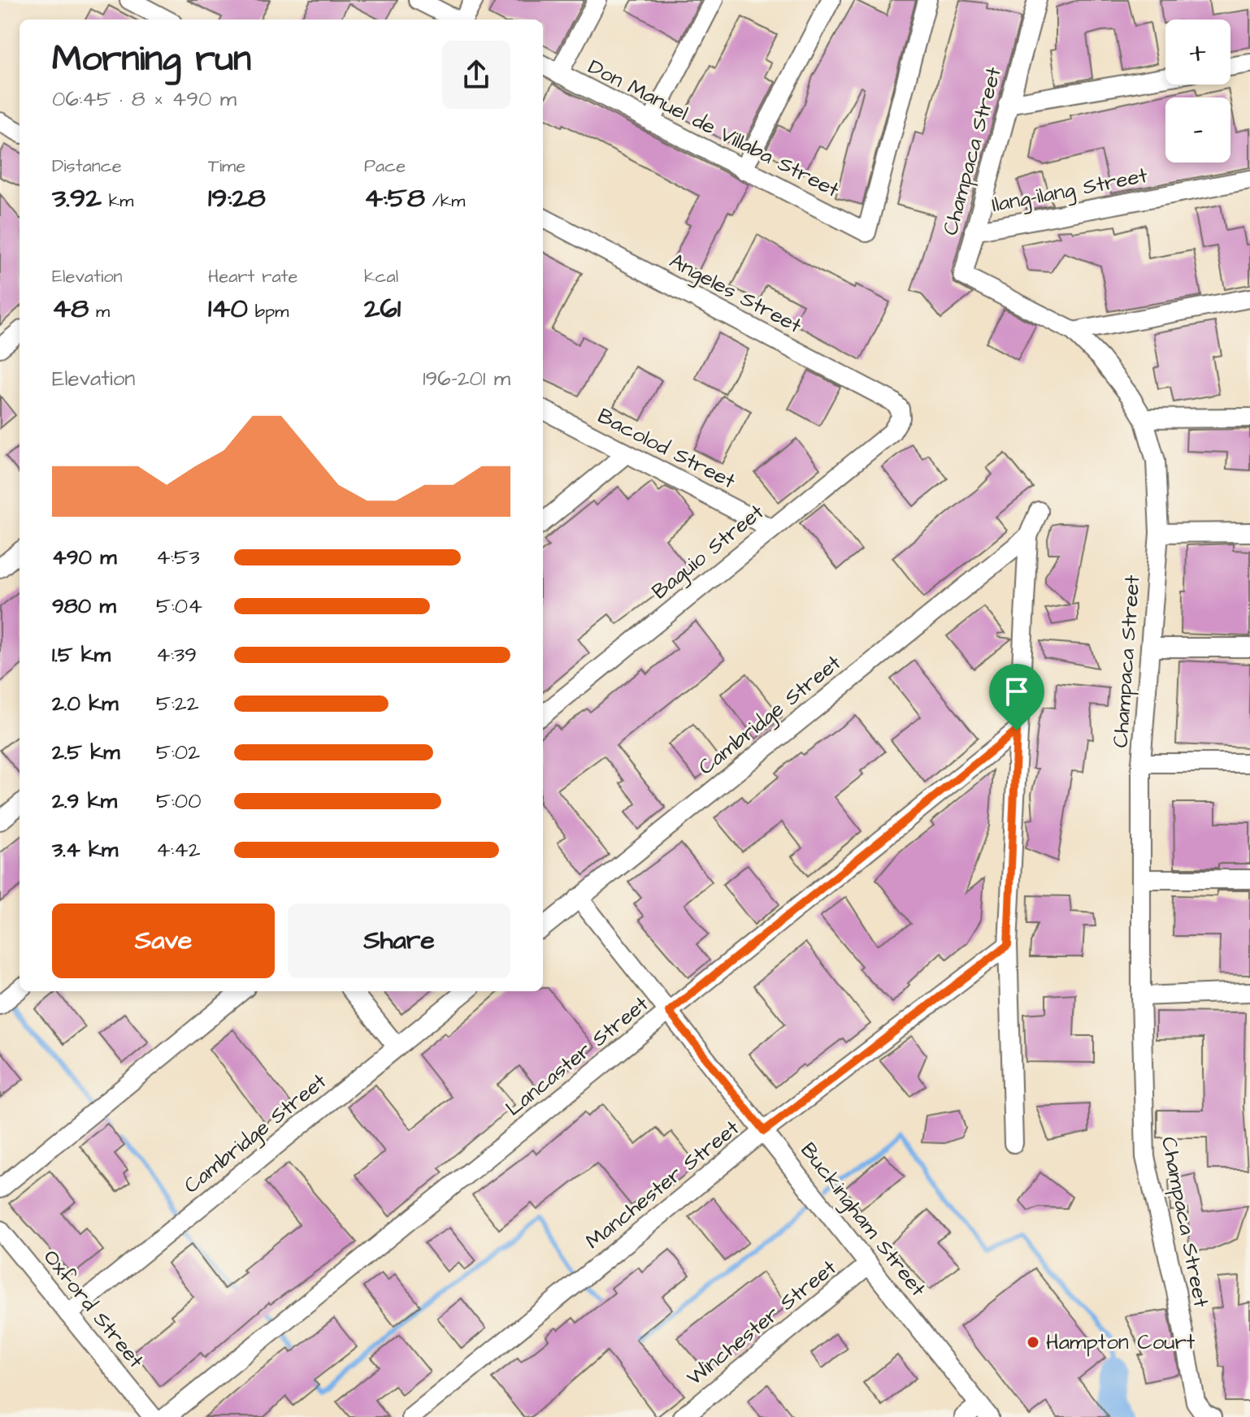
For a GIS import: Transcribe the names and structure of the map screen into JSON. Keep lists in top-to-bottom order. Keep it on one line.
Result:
{"streets":{"street":["Don Manuel de Villaba Street","Champaca Street","Ilang-ilang Street","Angeles Street","Bacolod Street","Baguio Street","Cambridge Street","Lancaster Street","Manchester Street","Buckingham Street","Oxford Street","Winchester Street"]},"crossings":[["Champaca Street","Ilang-ilang Street"],["Angeles Street","Baguio Street"],["Bacolod Street","Baguio Street"],["Cambridge Street","Lancaster Street"],["Cambridge Street","Manchester Street"],["Cambridge Street","Buckingham Street"],["Cambridge Street","Oxford Street"],["Lancaster Street","Buckingham Street"],["Manchester Street","Buckingham Street"],["Buckingham Street","Winchester Street"]],"places":["Hampton Court"],"page":{"map_buttons":["+","−"],"heading":["Morning run","06:45 · 8 × 490 m"],"stats":[["Distance","3.92 km"],["Time","19:28"],["Pace","4:58 /km"],["Elevation","48 m"],["Heart rate","140 bpm"],["kcal","261"]],"chart":["Elevation","196–201 m"],"list":[{"name":"490 m","note":"4:53"},{"name":"980 m","note":"5:04"},{"name":"1.5 km","note":"4:39"},{"name":"2.0 km","note":"5:22"},{"name":"2.5 km","note":"5:02"},{"name":"2.9 km","note":"5:00"},{"name":"3.4 km","note":"4:42"}],"buttons":["Save","Share"]}}
